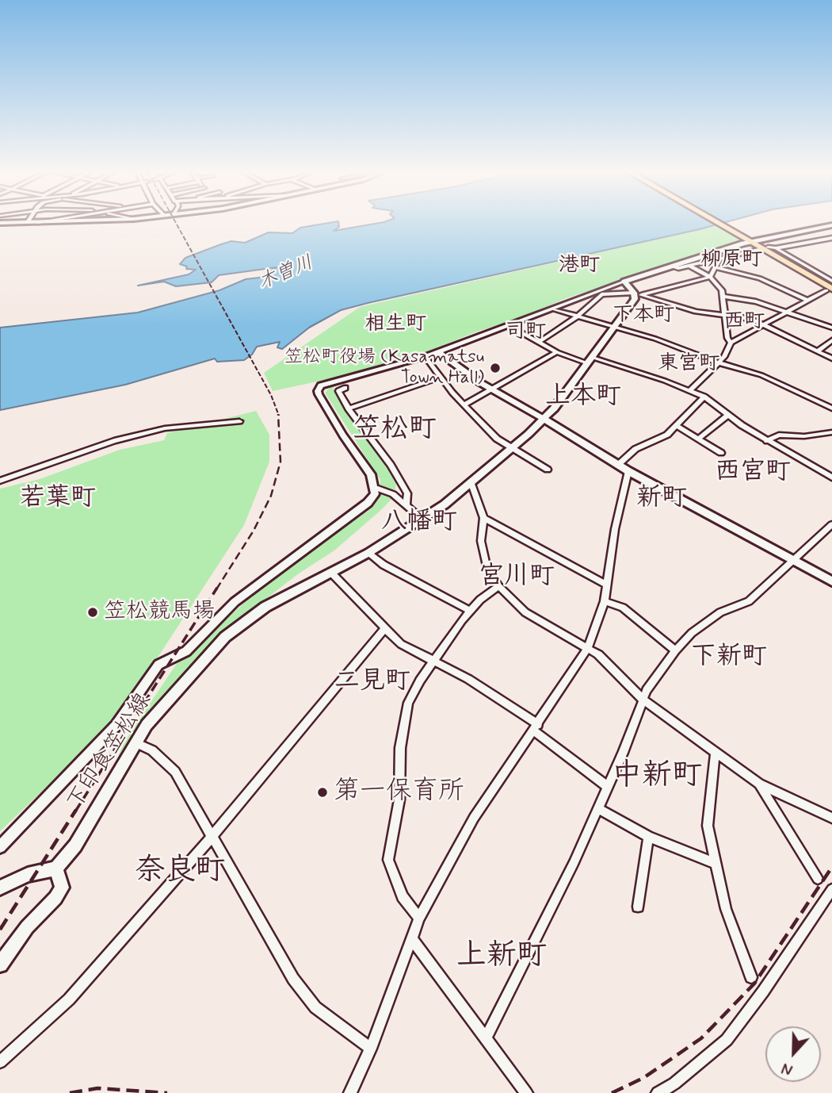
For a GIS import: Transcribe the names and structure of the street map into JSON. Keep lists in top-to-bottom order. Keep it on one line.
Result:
{"streets":{"main road":["下印食笠松線"]},"districts":["柳原町","港町","下本町","西町","相生町","司町","東宮町","上本町","笠松町","西宮町","若葉町","新町","八幡町","宮川町","下新町","二見町","中新町","奈良町","上新町"],"water":["木曽川"],"places":["笠松町役場 (Kasamatsu Town Hall)","笠松競馬場","第一保育所"],"north":"bottom"}
